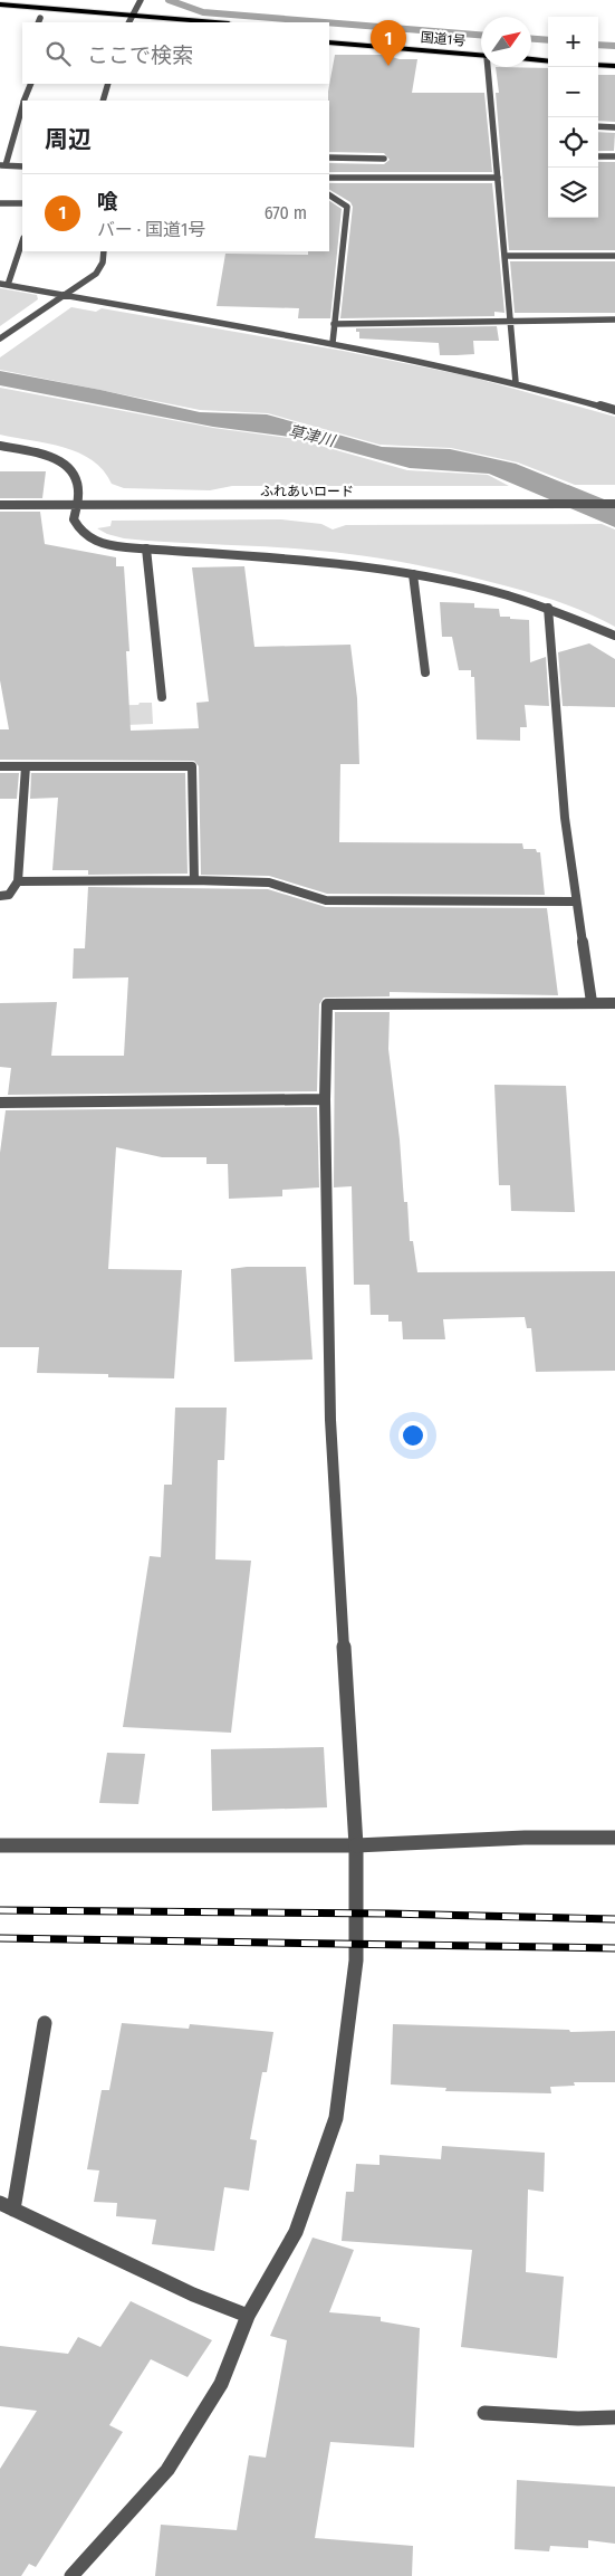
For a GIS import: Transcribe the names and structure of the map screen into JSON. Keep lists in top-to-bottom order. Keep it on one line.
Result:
{"streets":{"highway":["国道1号"],"street":["ふれあいロード"]},"water":["草津川"],"north":"top right","page":{"map_buttons":["+","−"],"pins":"1","search":"ここで検索","heading":"周辺","list":[{"mark":"1","name":"喰","note":"バー · 国道1号","value":"670 m"}]}}
